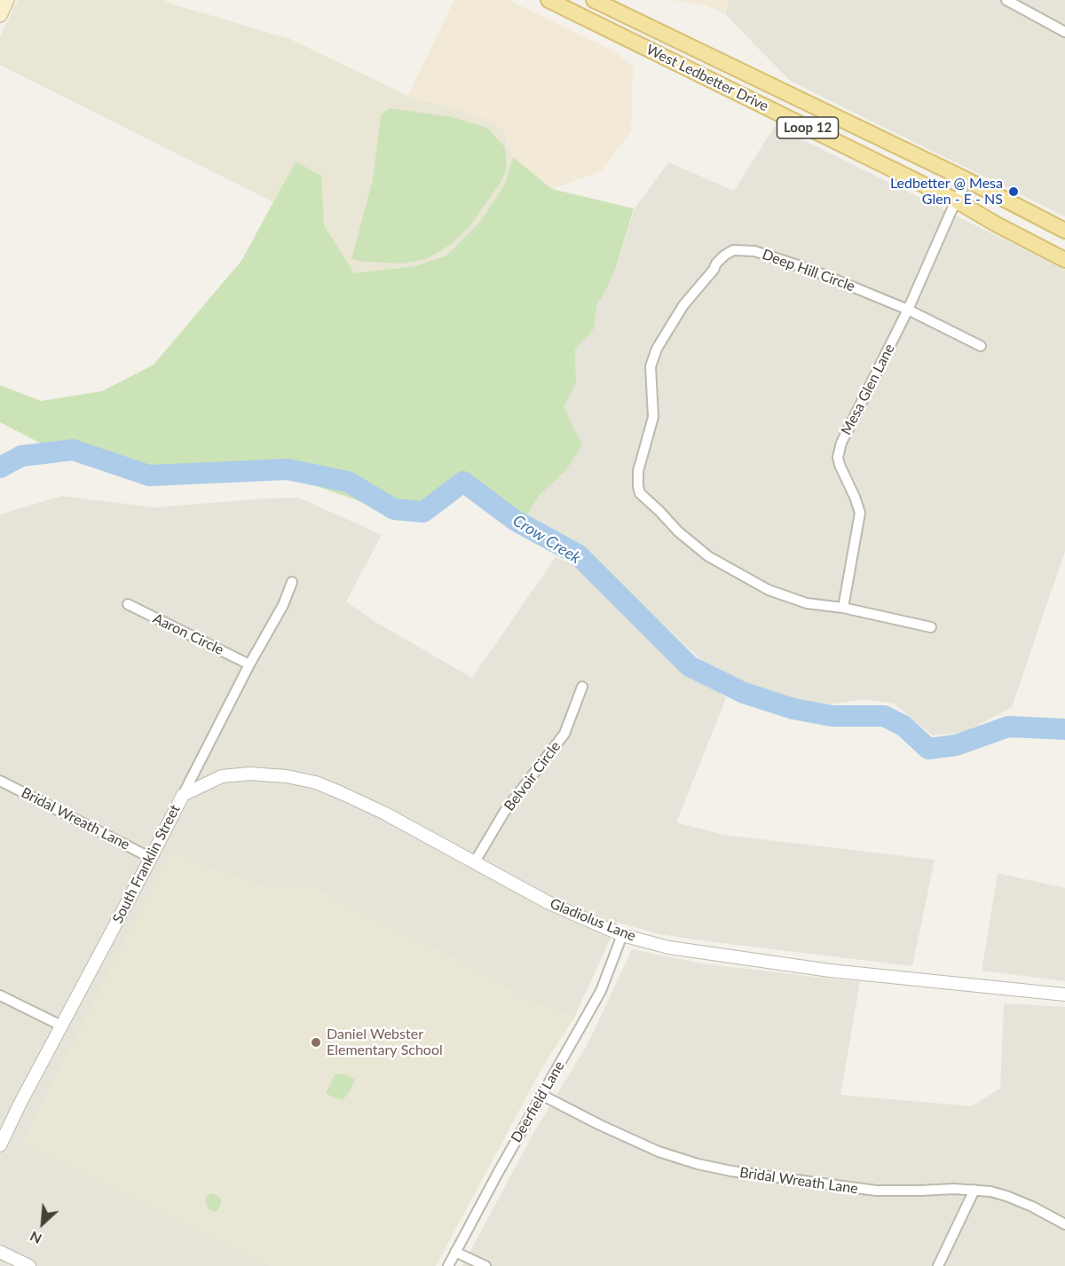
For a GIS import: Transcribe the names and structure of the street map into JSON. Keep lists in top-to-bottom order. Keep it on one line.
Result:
{"streets":{"main road":["West Ledbetter Drive","Loop 12"],"street":["Deep Hill Circle","Mesa Glen Lane","Aaron Circle","Belvoir Circle","Bridal Wreath Lane","South Franklin Street","Gladiolus Lane","Deerfield Lane"]},"crossings":[["West Ledbetter Drive","Mesa Glen Lane"],["Deep Hill Circle","Mesa Glen Lane"],["Aaron Circle","South Franklin Street"],["Belvoir Circle","Gladiolus Lane"],["Bridal Wreath Lane","South Franklin Street"],["Bridal Wreath Lane","Deerfield Lane"],["South Franklin Street","Gladiolus Lane"],["Gladiolus Lane","Deerfield Lane"]],"water":["Crow Creek"],"places":["Ledbetter @ Mesa Glen - E - NS","Daniel Webster Elementary School"],"north":"bottom left"}
